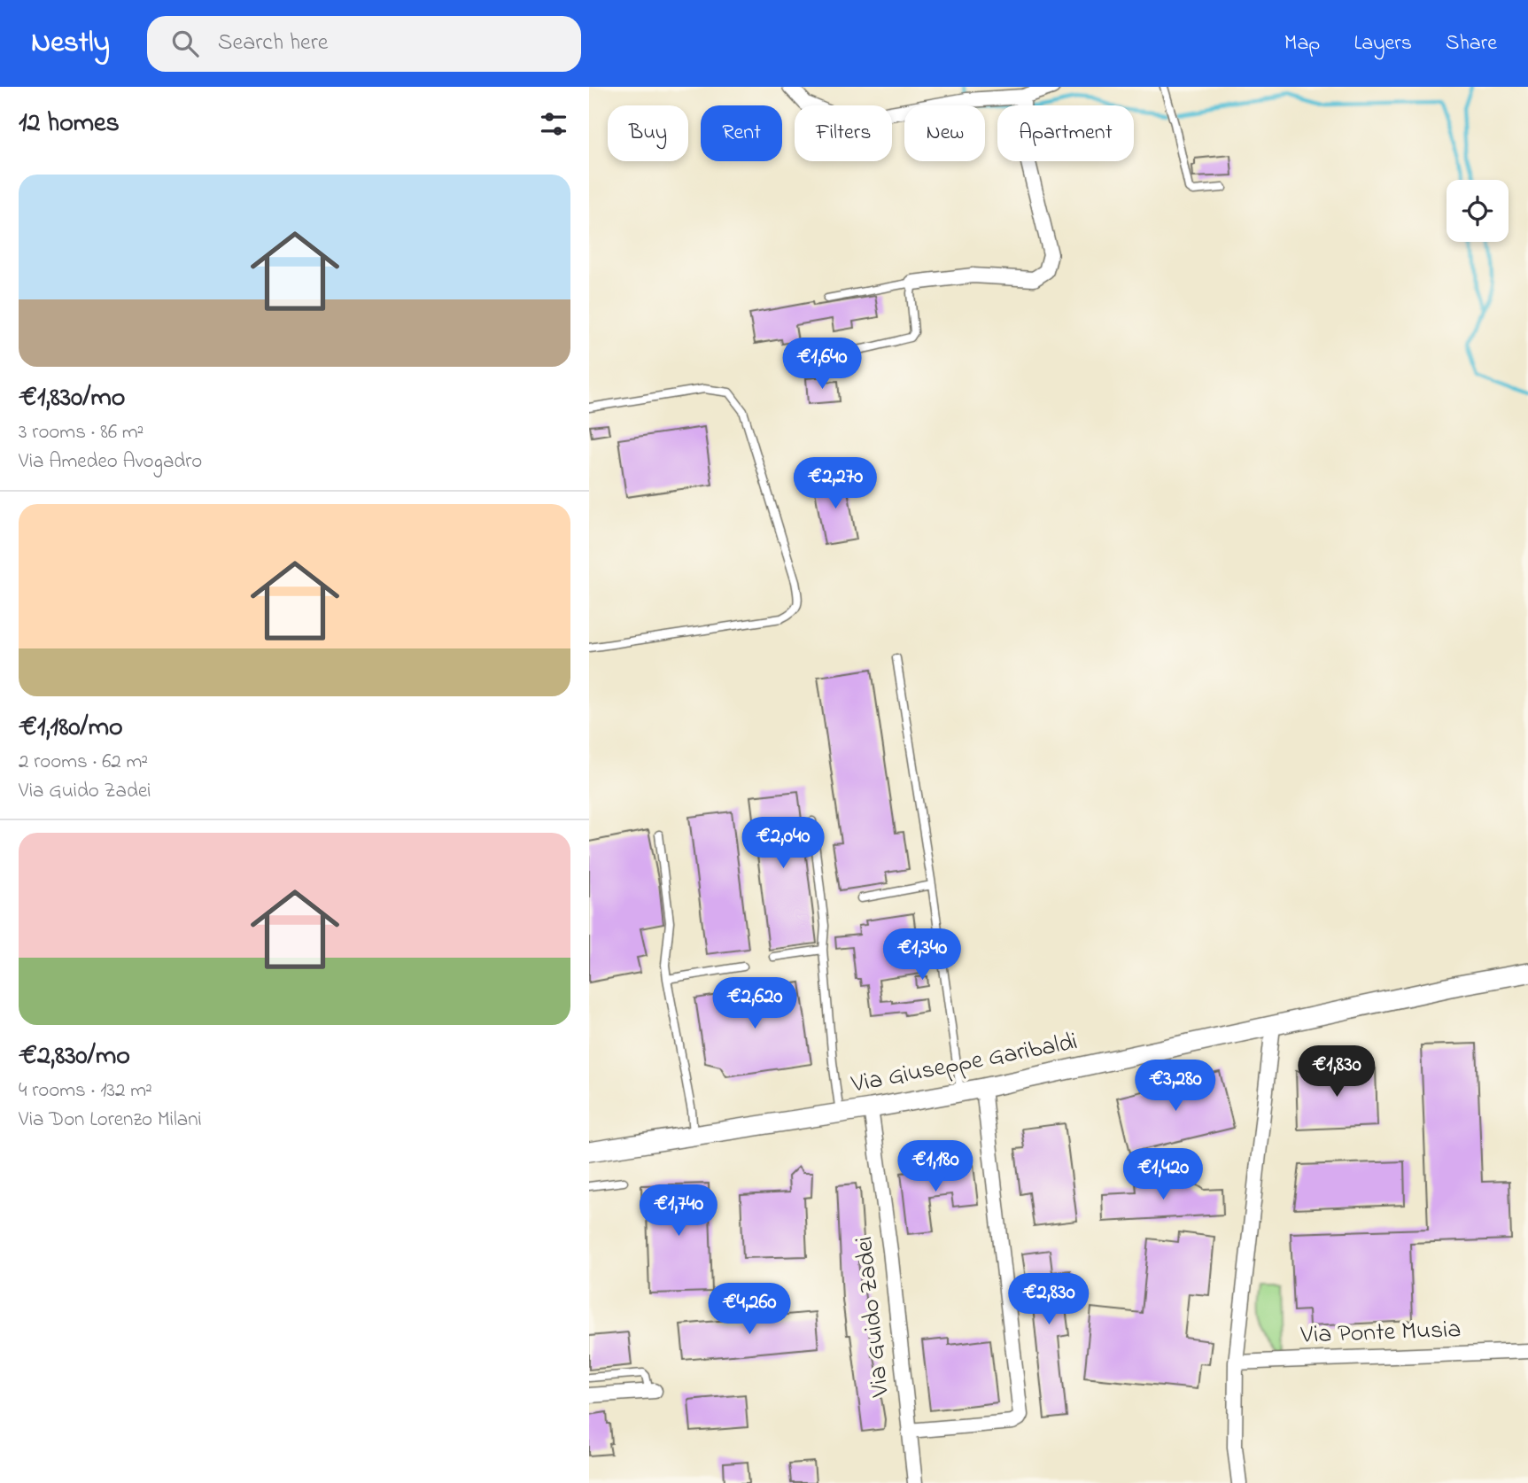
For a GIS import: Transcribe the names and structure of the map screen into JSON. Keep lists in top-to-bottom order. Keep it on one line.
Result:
{"streets":{"street":["Via Giuseppe Garibaldi","Via Guido Zadei","Via Ponte Musia"]},"crossings":[["Via Giuseppe Garibaldi","Via Guido Zadei"]],"page":{"header":"Nestly","search":"Search here","nav":["Map","Layers","Share"],"heading":"12 homes","chip":["Buy","Rent","Filters","New","Apartment"],"list":[{"name":"€1,830/mo","note":"3 rooms · 86 m² · Via Amedeo Avogadro"},{"name":"€1,180/mo","note":"2 rooms · 62 m² · Via Guido Zadei"},{"name":"€2,830/mo","note":"4 rooms · 132 m² · Via Don Lorenzo Milani"}],"price":["€1,640","€2,270","€2,040","€1,340","€2,620","€1,830","€3,280","€1,180","€1,420","€1,740","€2,830","€4,260"]}}
